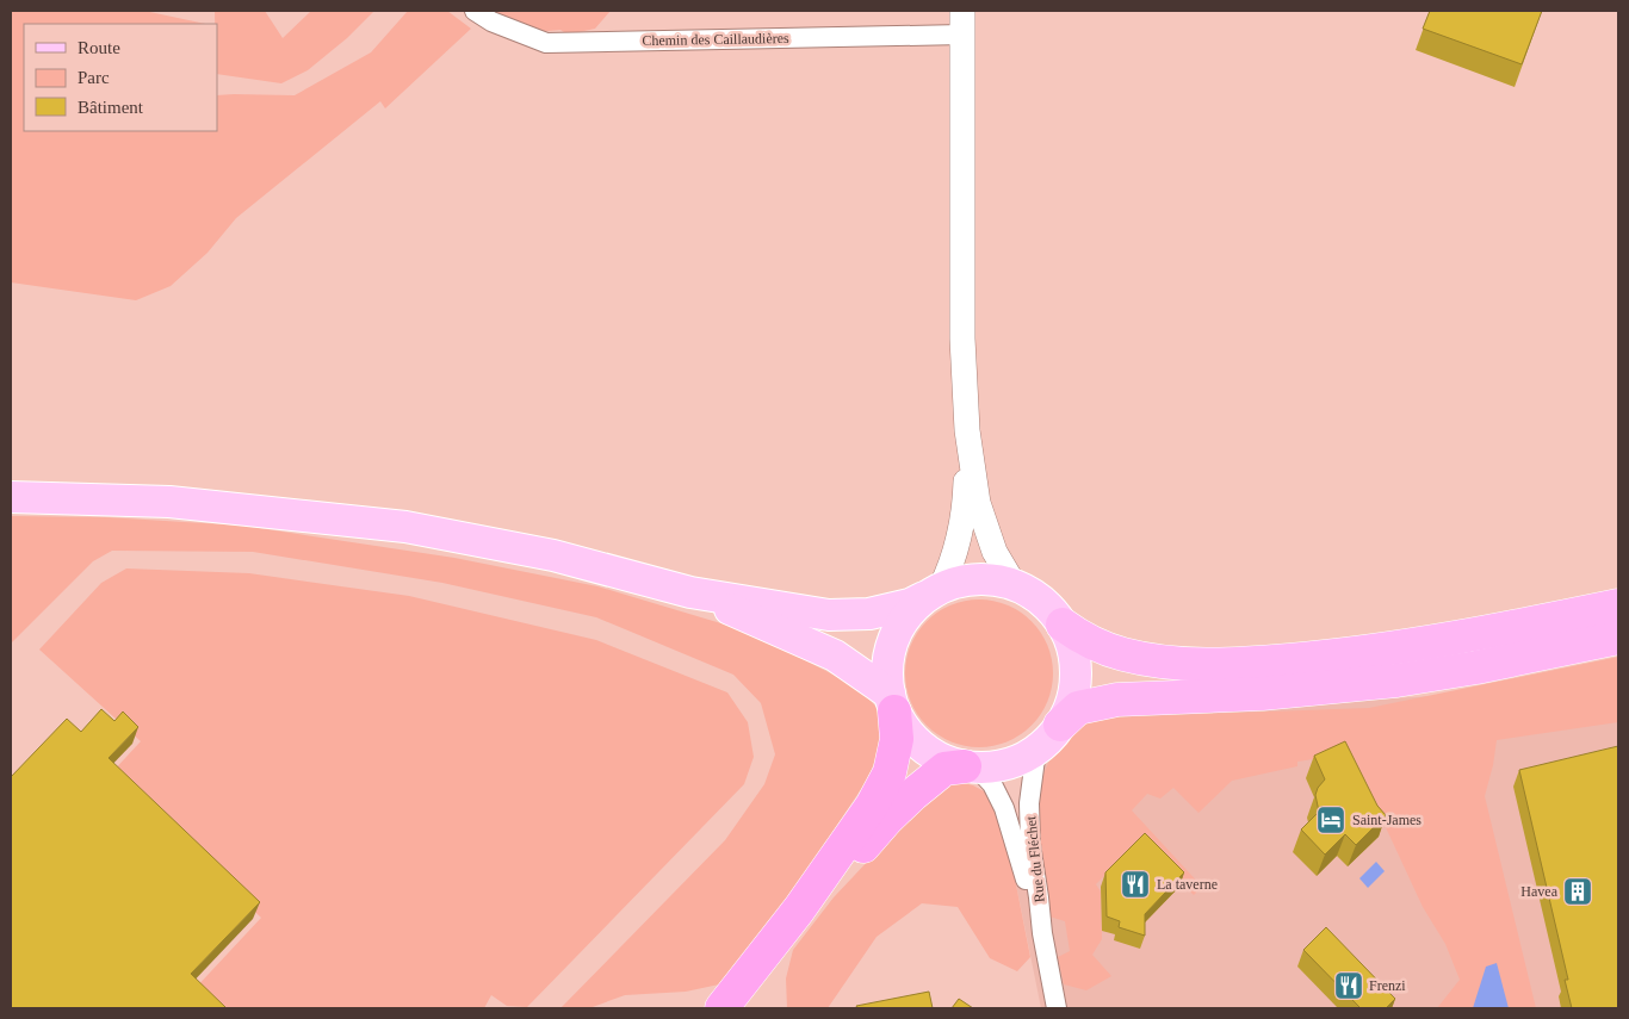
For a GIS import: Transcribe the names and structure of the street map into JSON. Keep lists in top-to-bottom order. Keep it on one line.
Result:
{"streets":{"street":["Chemin des Caillaudières","Rue du Fléchet"]},"places":{"hotel":["Saint-James"],"restaurant":["La taverne","Frenzi"],"building":["Havea"]},"legend":["Route","Parc","Bâtiment"]}
